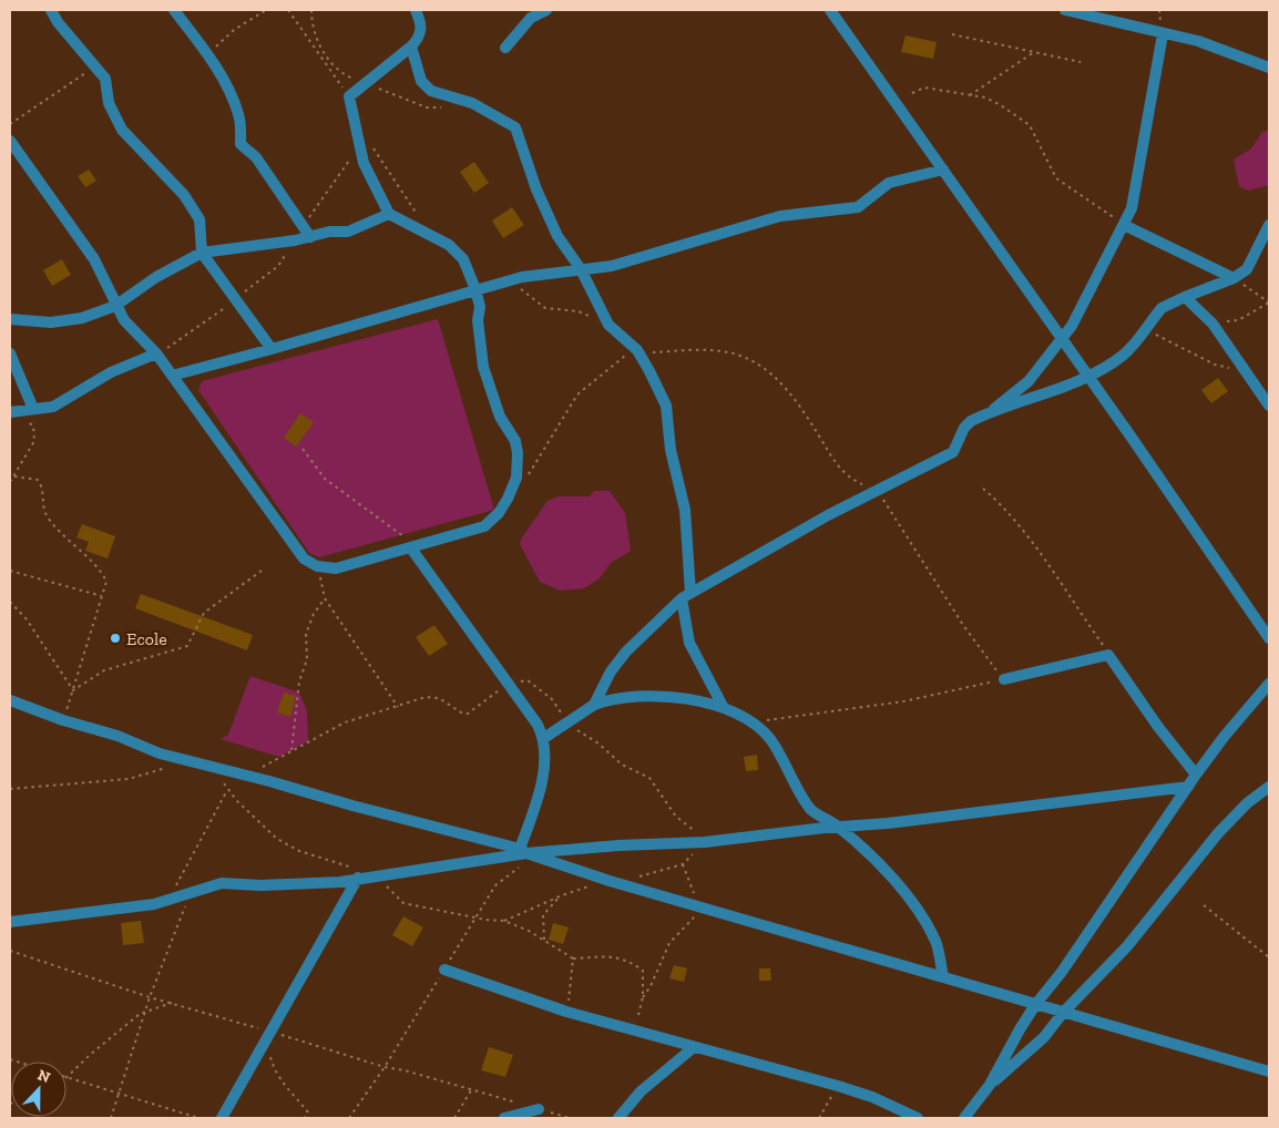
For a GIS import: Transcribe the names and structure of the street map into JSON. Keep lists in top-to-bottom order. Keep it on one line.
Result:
{"places":["Ecole"],"north":"top"}
